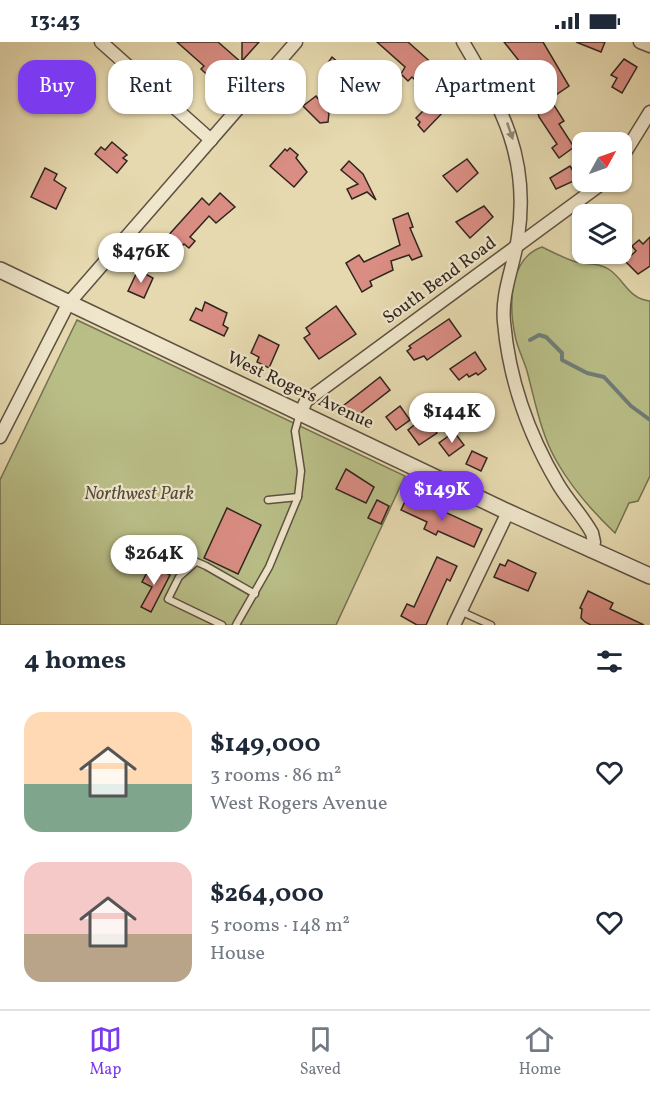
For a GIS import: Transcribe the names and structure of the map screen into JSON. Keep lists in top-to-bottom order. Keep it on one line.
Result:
{"streets":{"street":["South Bend Road","West Rogers Avenue"]},"crossings":[["South Bend Road","West Rogers Avenue"]],"parks":["Northwest Park"],"north":"top right","page":{"status":"13:43","chip":["Buy","Rent","Filters","New","Apartment"],"price":["$476K","$144K","$149K","$264K"],"heading":"4 homes","list":[{"name":"$149,000","note":"3 rooms · 86 m² · West Rogers Avenue"},{"name":"$264,000","note":"5 rooms · 148 m² · House"}],"tabs":["Map","Saved","Home"]}}
